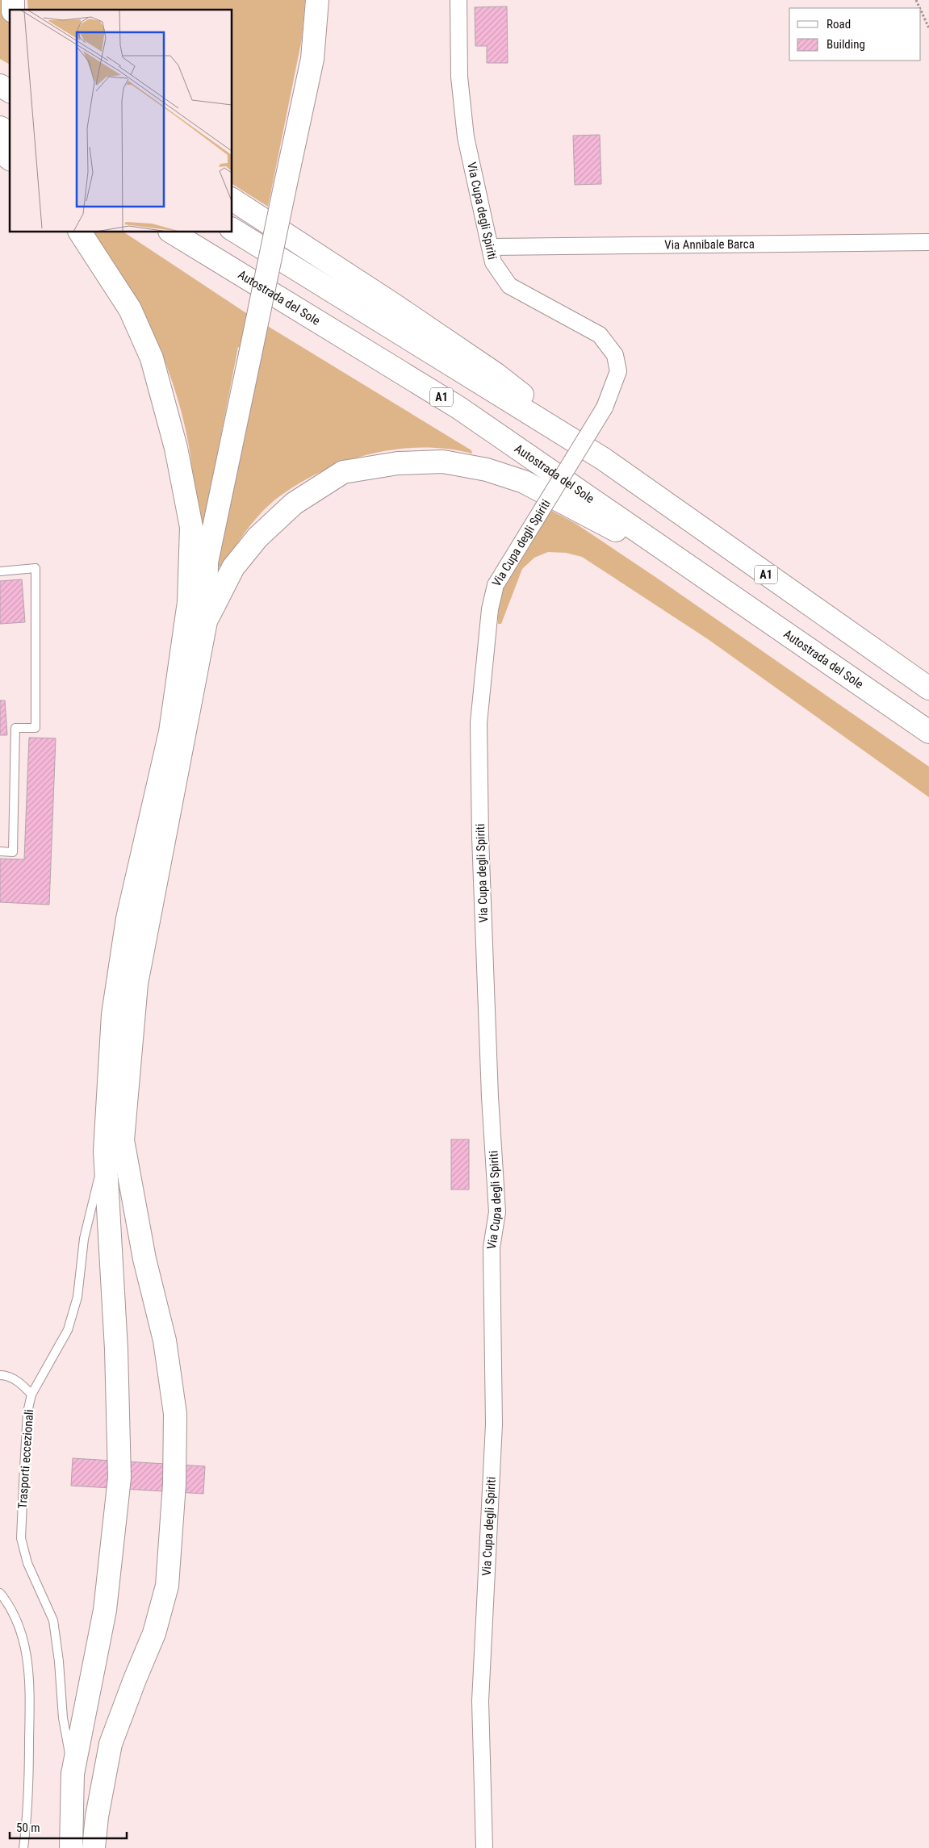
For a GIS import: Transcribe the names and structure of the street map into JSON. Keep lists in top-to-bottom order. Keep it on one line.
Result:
{"streets":{"highway":["Autostrada del Sole","A1"],"street":["Via Cupa degli Spiriti","Via Annibale Barca"],"lane":["Trasporti eccezionali"]},"crossings":[["Via Cupa degli Spiriti","Via Annibale Barca"]],"legend":["Road","Building"],"scale_bar":"50 m"}
